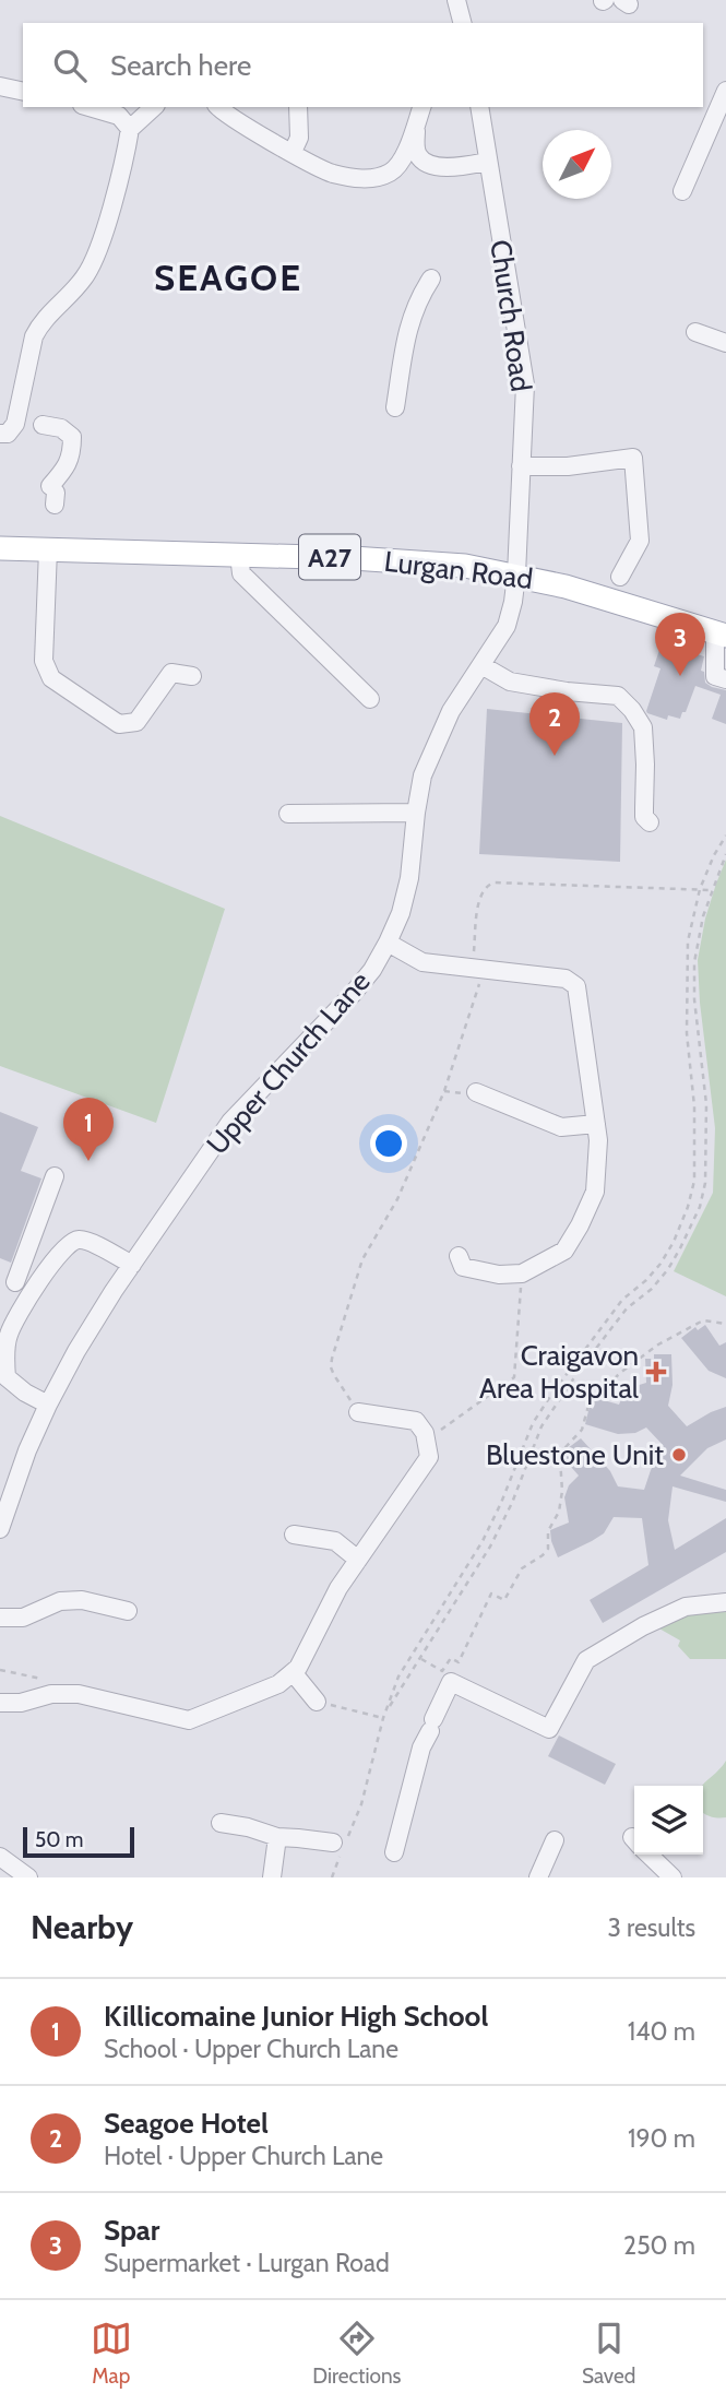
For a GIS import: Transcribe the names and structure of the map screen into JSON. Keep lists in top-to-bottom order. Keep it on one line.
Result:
{"streets":{"main road":["A27","Lurgan Road"],"street":["Church Road","Upper Church Lane"]},"crossings":[["Church Road","Lurgan Road"],["Church Road","Upper Church Lane"],["Lurgan Road","Upper Church Lane"]],"districts":["SEAGOE"],"places":{"health":["Craigavon Area Hospital"],"other":["Bluestone Unit"]},"scale_bar":"50 m","north":"top right","page":{"search":"Search here","pins":["3","2","1"],"scale":"50 m","heading":["Nearby","3 results"],"list":[{"mark":"1","name":"Killicomaine Junior High School","note":"School · Upper Church Lane","value":"140 m"},{"mark":"2","name":"Seagoe Hotel","note":"Hotel · Upper Church Lane","value":"190 m"},{"mark":"3","name":"Spar","note":"Supermarket · Lurgan Road","value":"250 m"}],"nav":["Map","Directions","Saved"]}}
